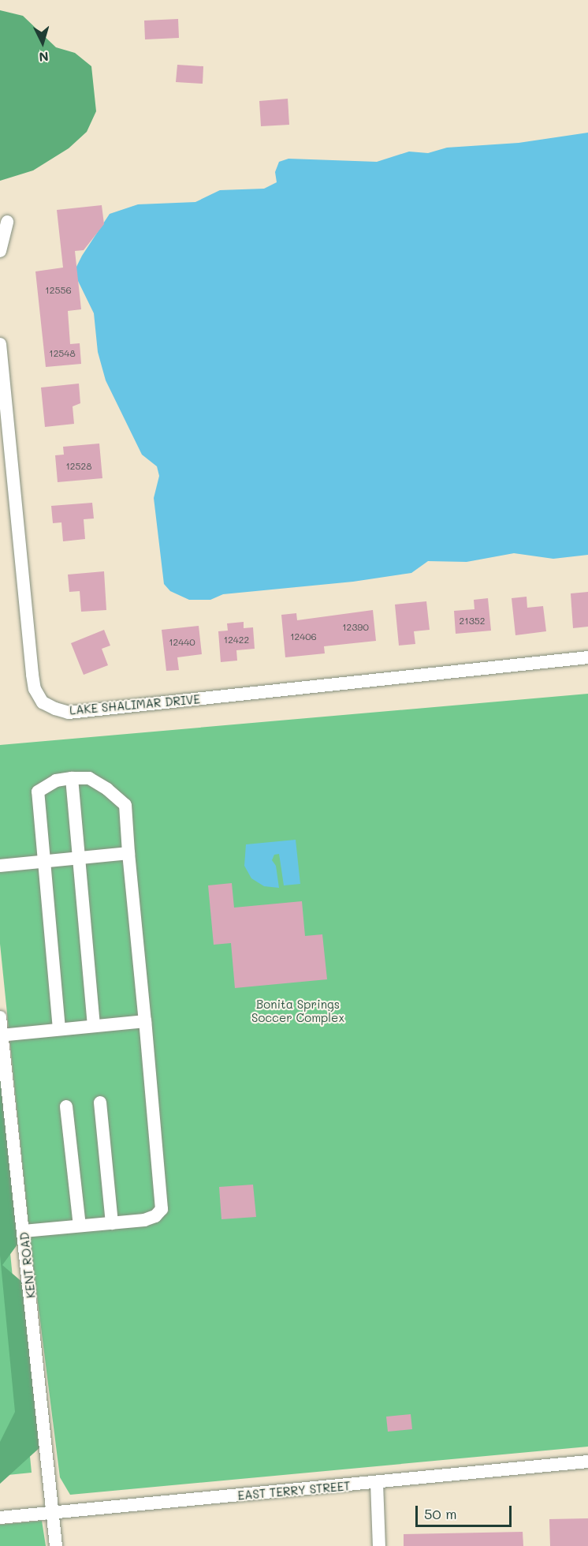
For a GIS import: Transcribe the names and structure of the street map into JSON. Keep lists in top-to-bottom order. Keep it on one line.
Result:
{"streets":{"street":["LAKE SHALIMAR DRIVE","KENT ROAD","EAST TERRY STREET"]},"crossings":[["KENT ROAD","EAST TERRY STREET"]],"parks":["Bonita Springs Soccer Complex"],"house_numbers":["12556","12548","12528","21352","12390","12406","12422","12440"],"scale_bar":"50 m","north":"bottom"}
